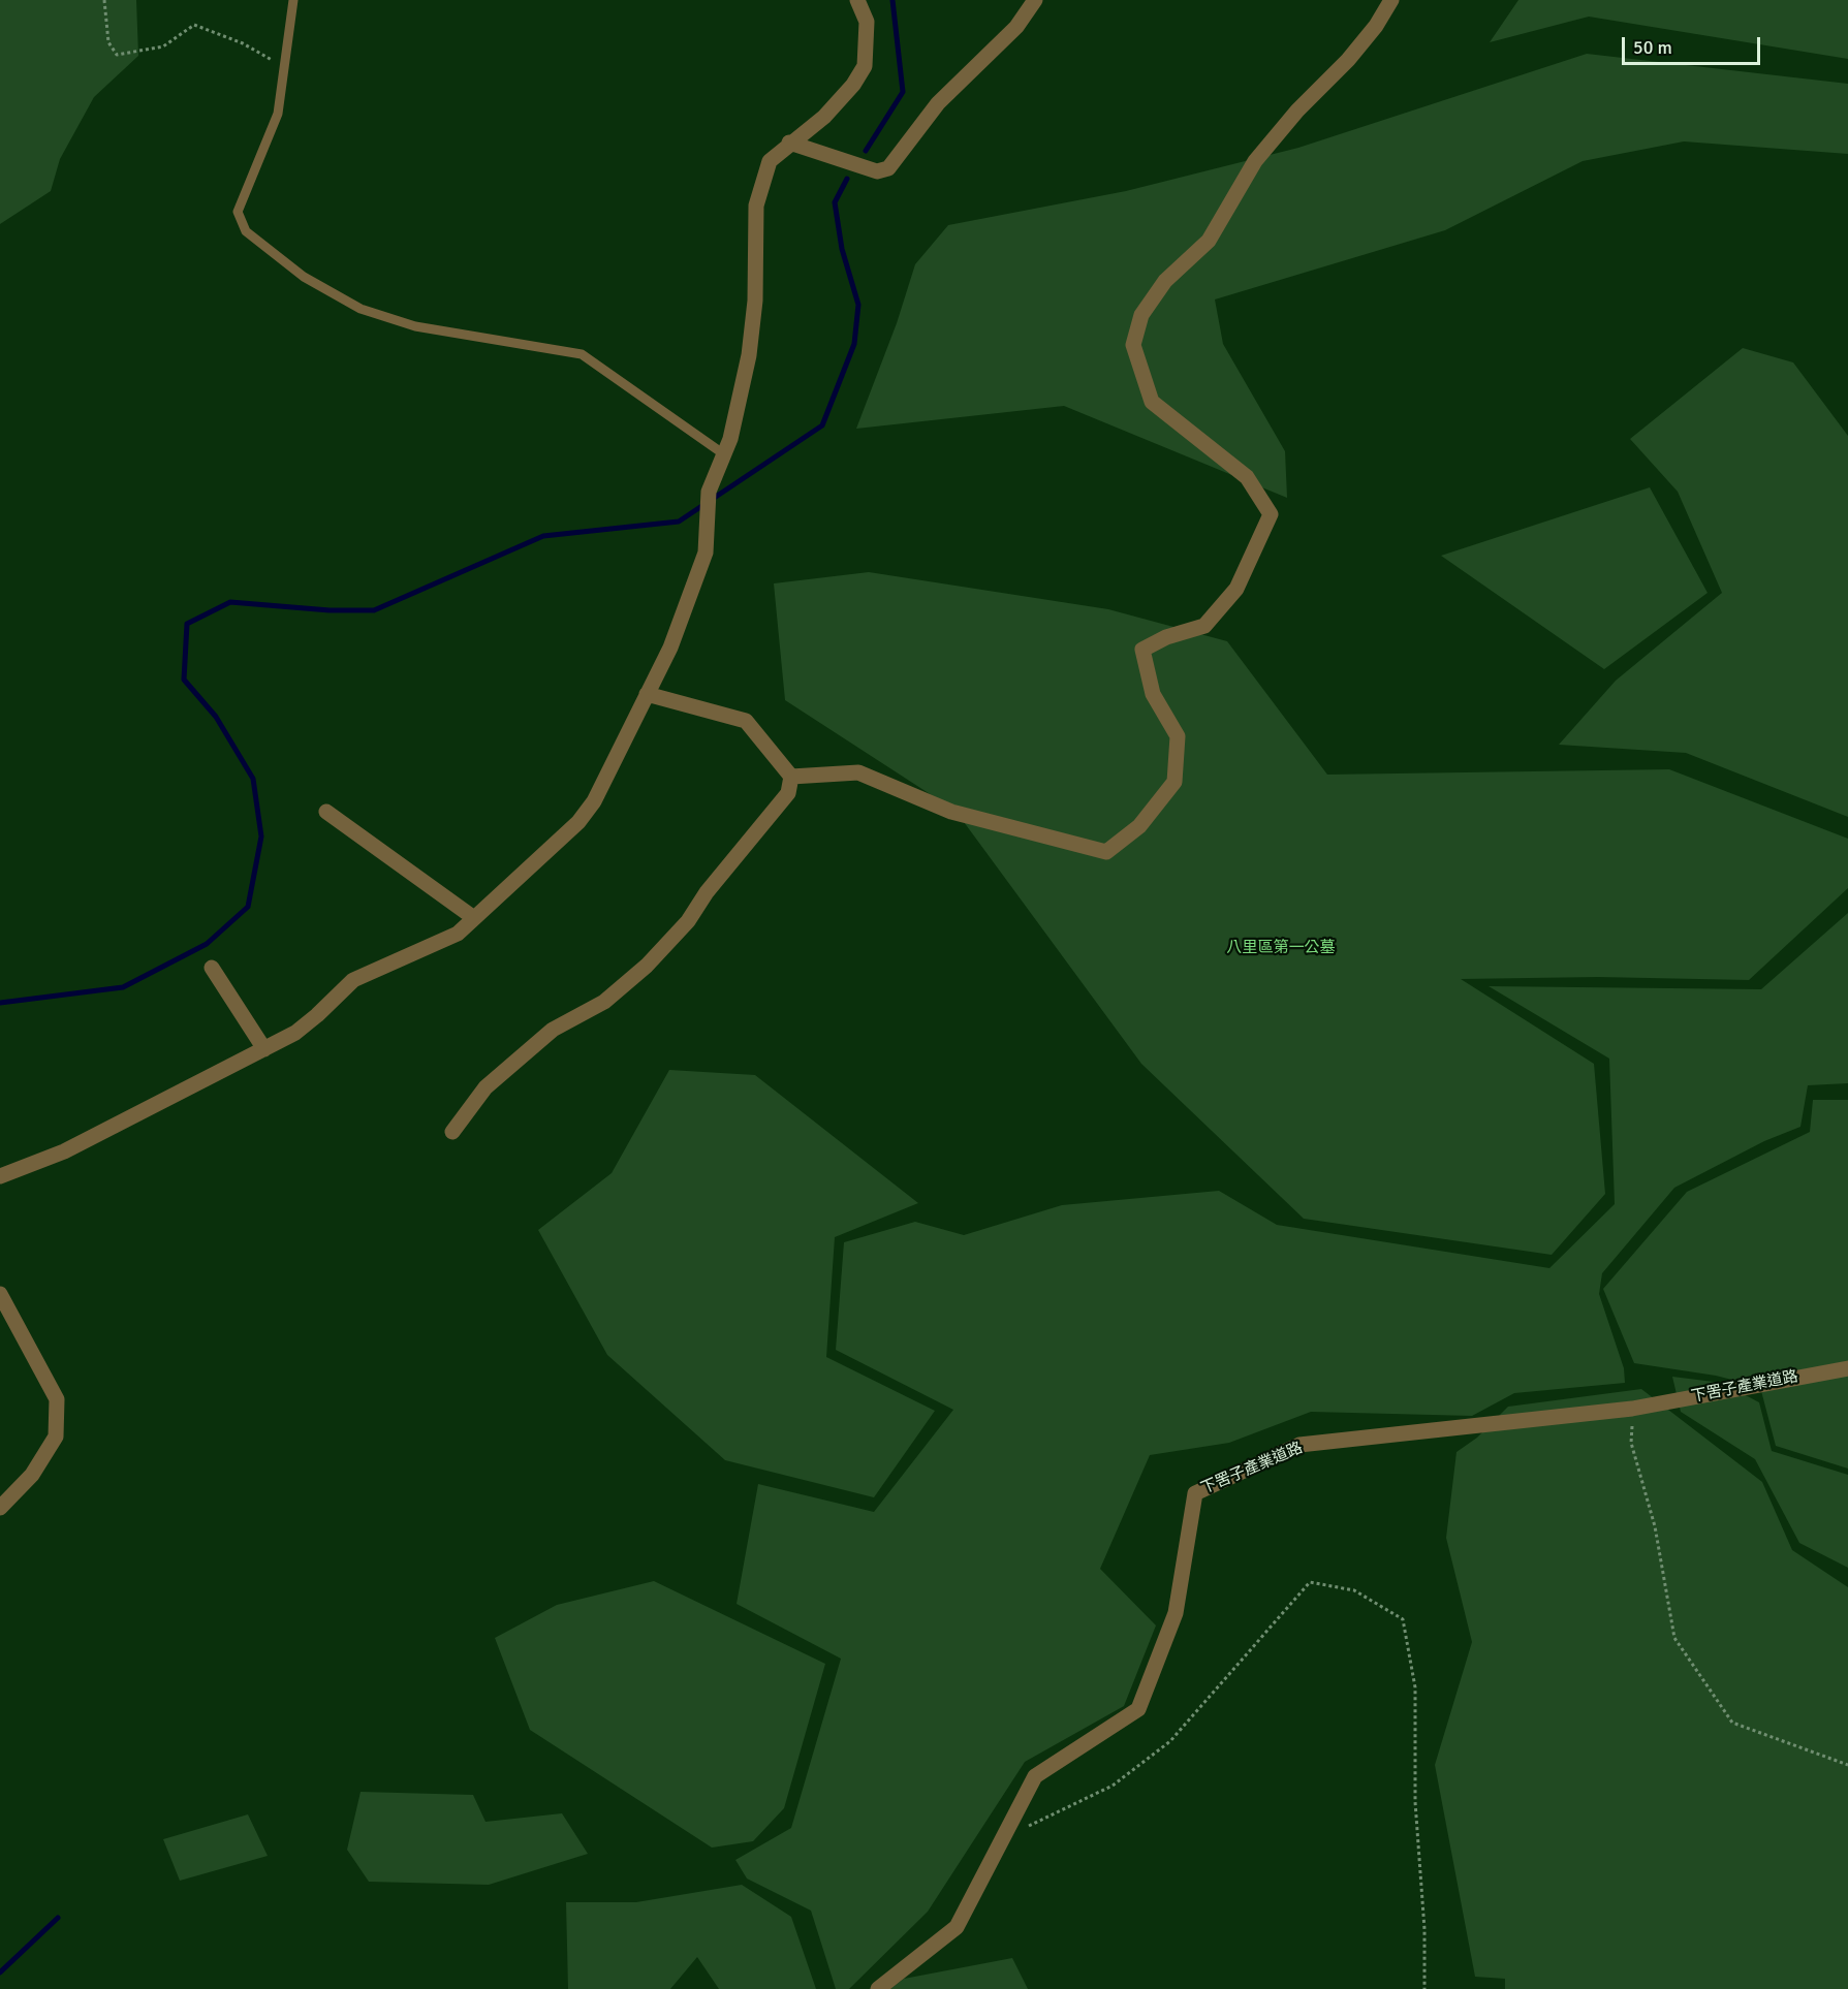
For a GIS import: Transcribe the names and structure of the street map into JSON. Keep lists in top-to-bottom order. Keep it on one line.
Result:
{"streets":{"street":["下罟子產業道路"]},"parks":["八里區第一公墓"],"scale_bar":"50 m"}
